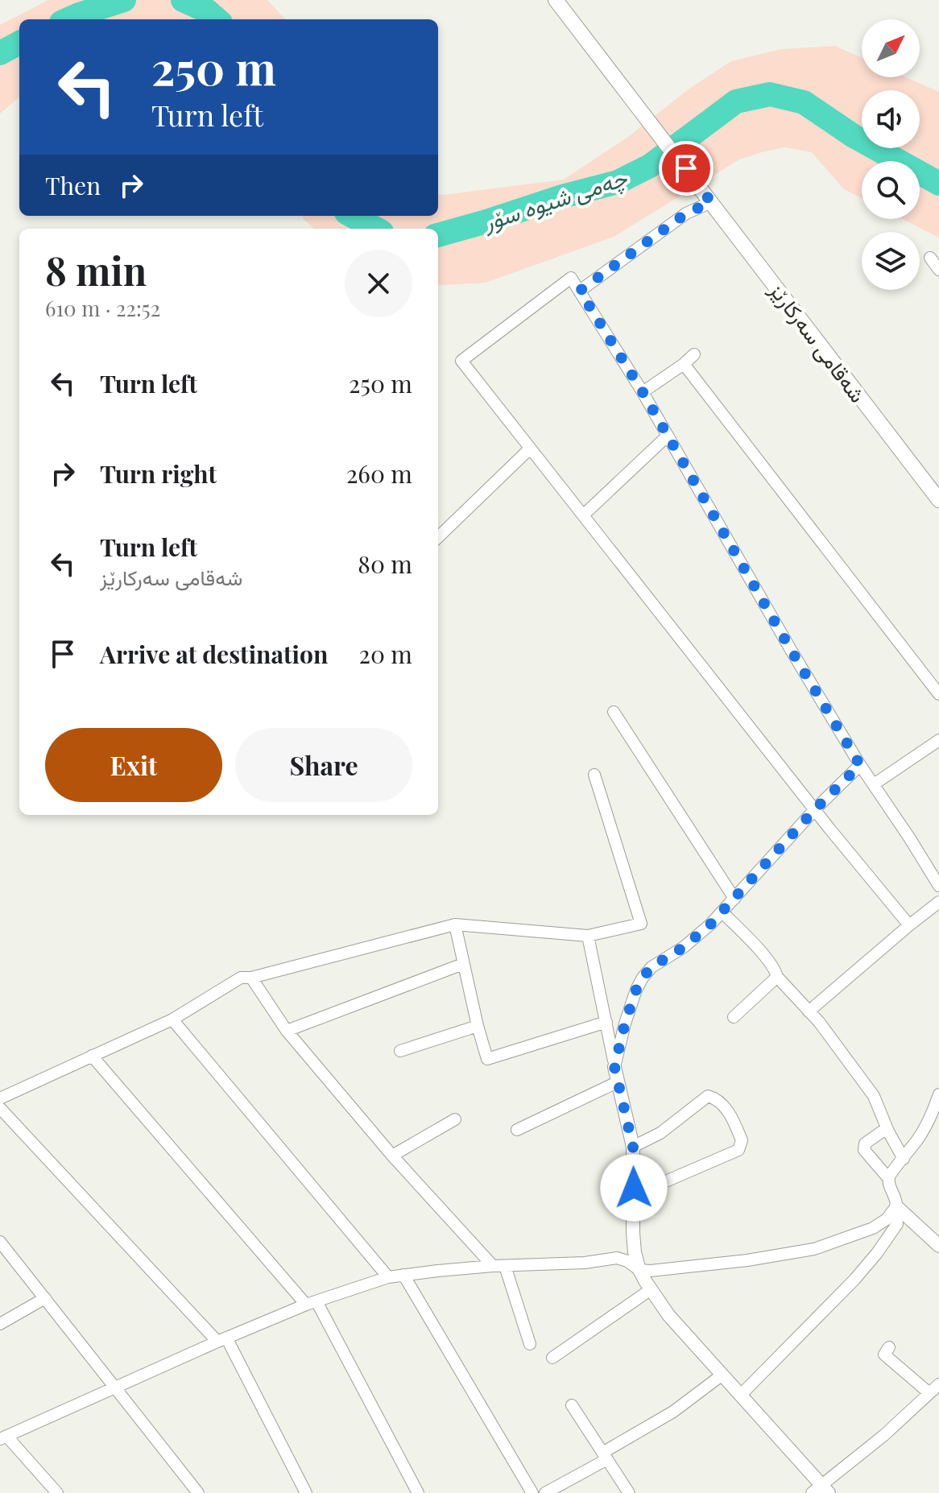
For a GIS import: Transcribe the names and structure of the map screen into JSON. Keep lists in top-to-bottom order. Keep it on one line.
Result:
{"streets":{"main road":["شەقامی سەرکارێز"]},"water":["چەمی شیوە سۆر"],"north":"top right","page":{"turn":["250 m","Turn left"],"then":"Then","heading":["8 min","610 m · 22:52"],"list":[{"name":"Turn left","value":"250 m"},{"name":"Turn right","value":"260 m"},{"name":"Turn left","note":"شەقامی سەرکارێز","value":"80 m"},{"name":"Arrive at destination","value":"20 m"}],"buttons":["Exit","Share"]}}
